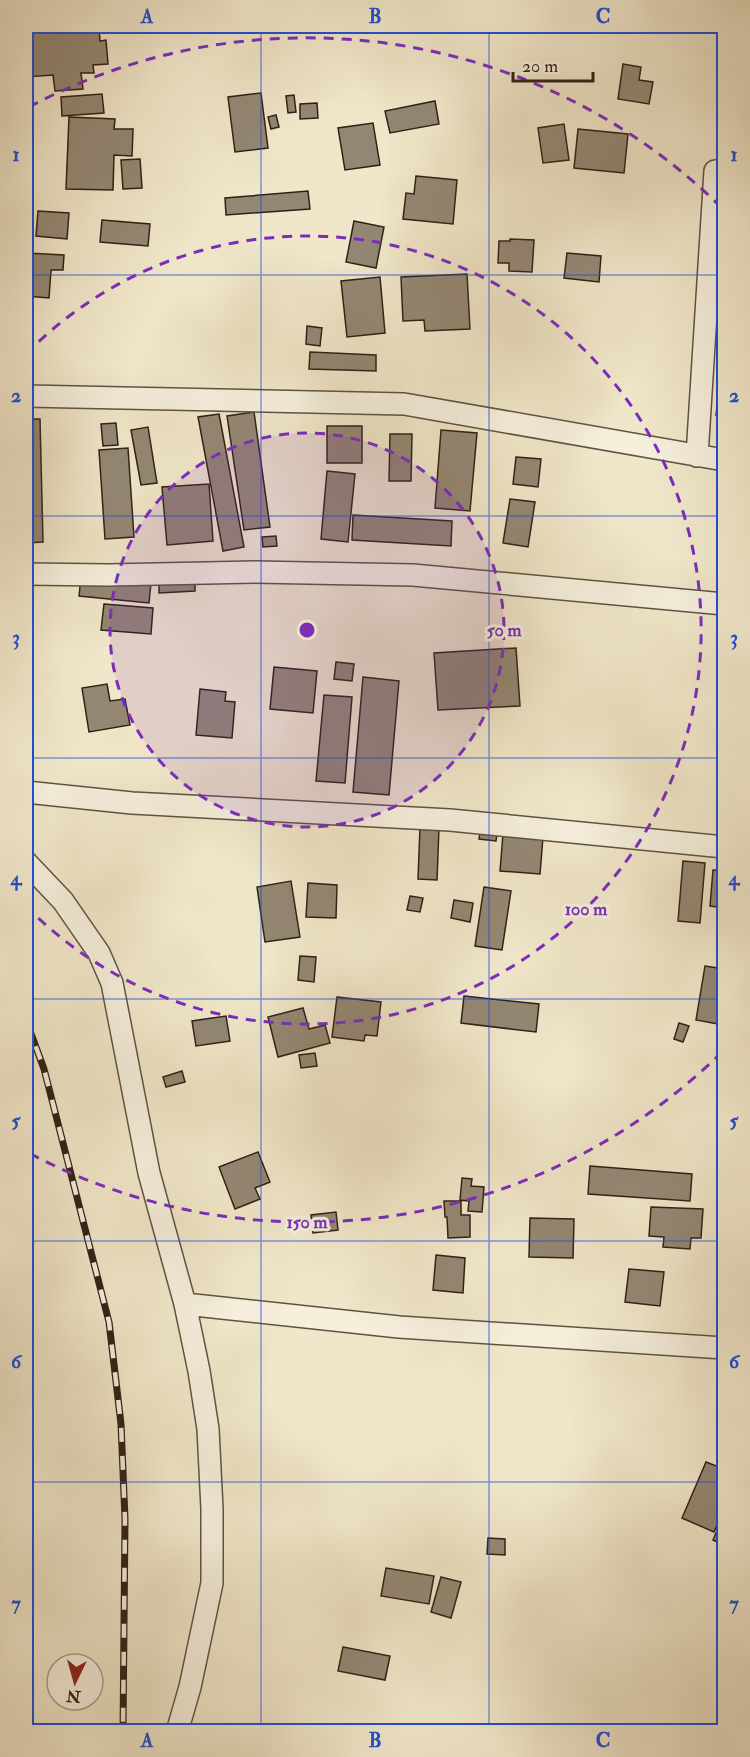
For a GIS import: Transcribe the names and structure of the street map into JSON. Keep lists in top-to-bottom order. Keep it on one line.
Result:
{"scale_bar":"20 m","north":"bottom","grid":{"columns":["A","B","C"],"rows":["1","2","3","4","5","6","7"]},"rings":["50 m","100 m","150 m"]}
